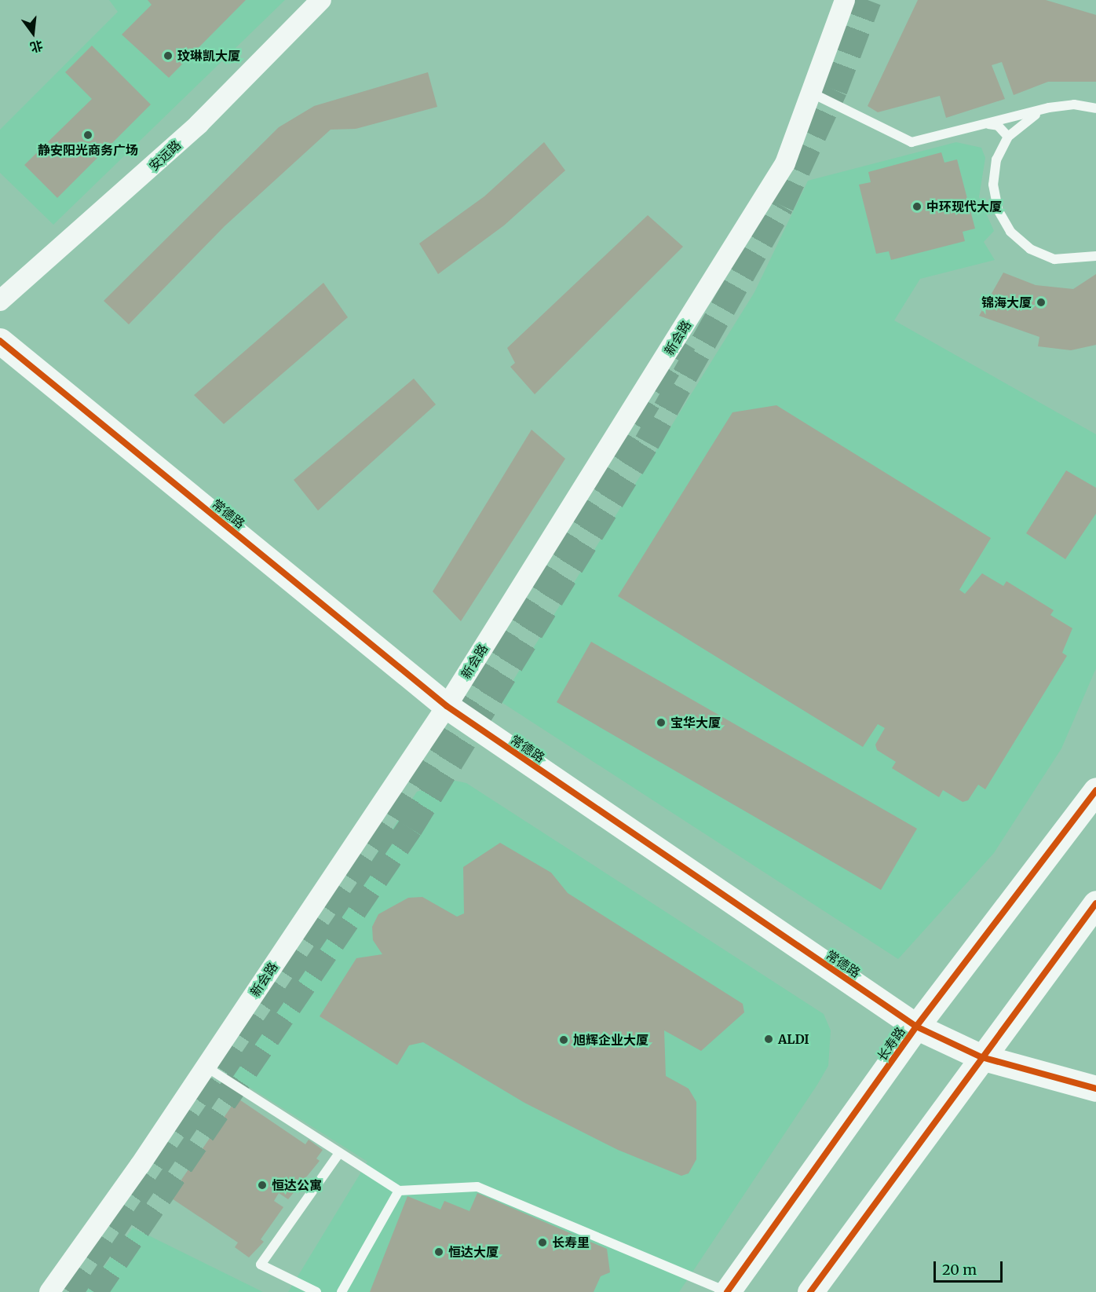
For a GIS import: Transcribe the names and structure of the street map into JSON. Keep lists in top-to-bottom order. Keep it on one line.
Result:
{"streets":{"main road":["常德路","长寿路"],"street":["安远路","新会路"]},"crossings":[["新会路","常德路"],["常德路","长寿路"]],"places":["玟琳凯大厦","静安阳光商务广场","中环现代大厦","锦海大厦","宝华大厦","ALDI","旭辉企业大厦","恒达公寓","长寿里","恒达大厦"],"scale_bar":"20 m","north":"bottom"}
